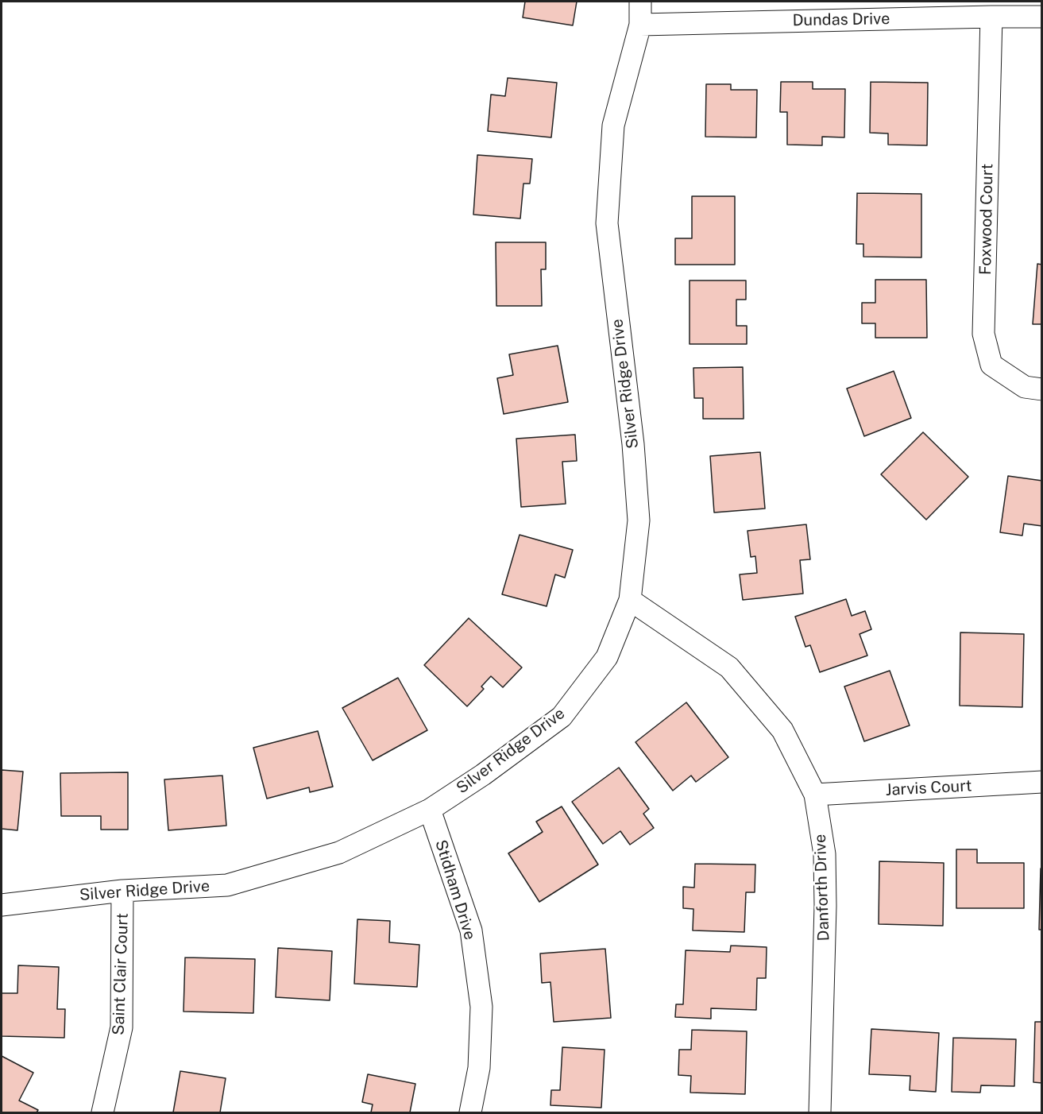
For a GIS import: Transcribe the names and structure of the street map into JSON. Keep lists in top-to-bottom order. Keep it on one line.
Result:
{"streets":{"street":["Dundas Drive","Foxwood Court","Silver Ridge Drive","Jarvis Court","Danforth Drive","Stidham Drive","Saint Clair Court"]},"crossings":[["Dundas Drive","Foxwood Court"],["Dundas Drive","Silver Ridge Drive"],["Silver Ridge Drive","Danforth Drive"],["Silver Ridge Drive","Stidham Drive"],["Silver Ridge Drive","Saint Clair Court"],["Jarvis Court","Danforth Drive"]]}
